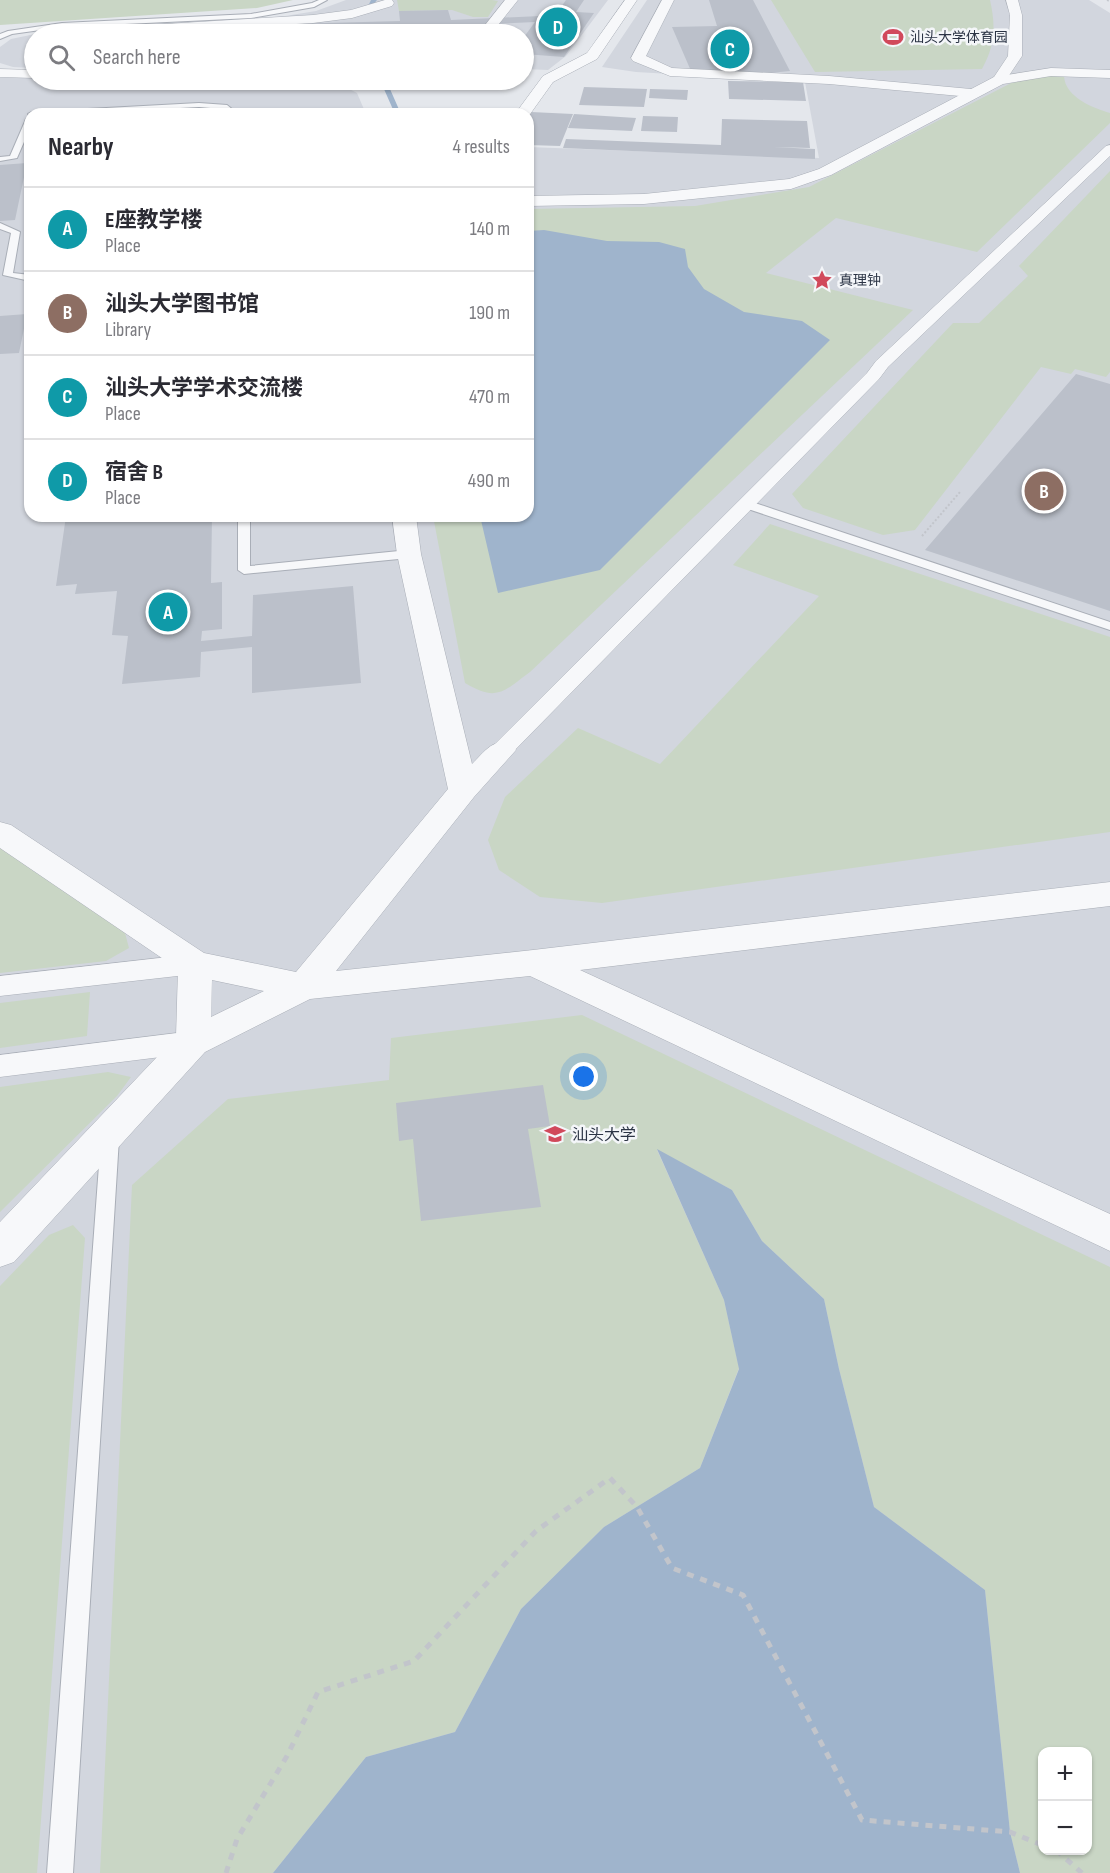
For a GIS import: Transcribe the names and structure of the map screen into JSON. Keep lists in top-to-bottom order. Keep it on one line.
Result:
{"places":{"sports":["汕头大学体育园"],"place":["真理钟"],"school or university":["汕头大学"]},"page":{"pins":["D","C","B","A"],"search":"Search here","heading":["Nearby","4 results"],"list":[{"mark":"A","name":"E座教学楼","note":"Place","value":"140 m"},{"mark":"B","name":"汕头大学图书馆","note":"Library","value":"190 m"},{"mark":"C","name":"汕头大学学术交流楼","note":"Place","value":"470 m"},{"mark":"D","name":"宿舍 B","note":"Place","value":"490 m"}],"map_buttons":["+","−"]}}
